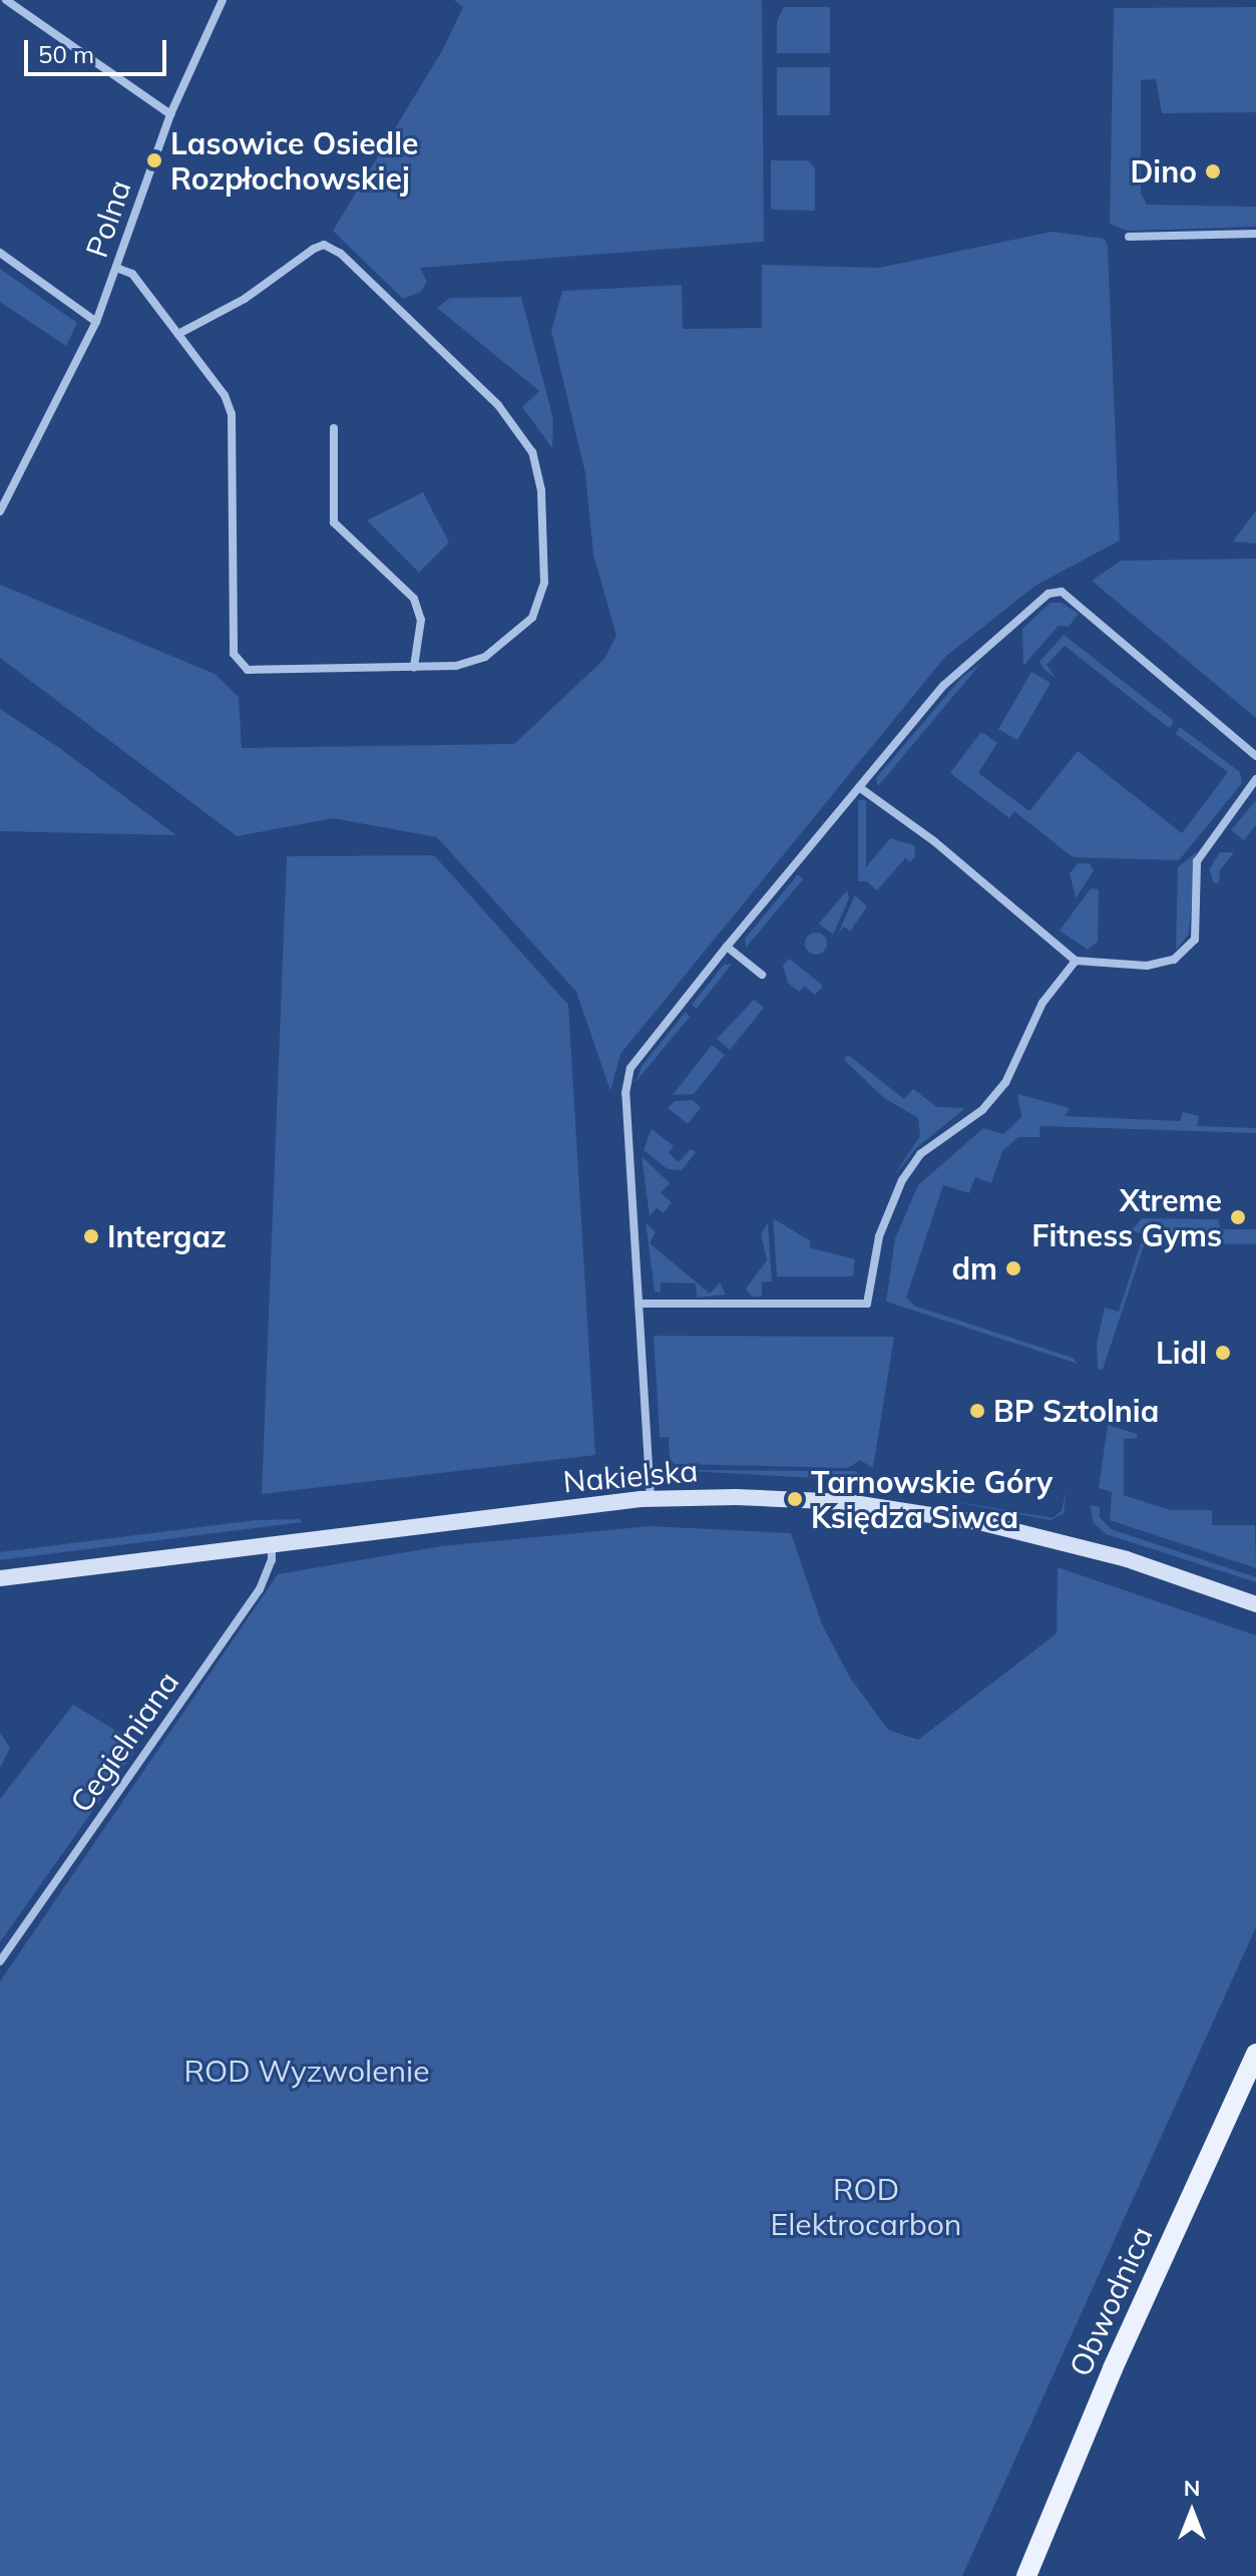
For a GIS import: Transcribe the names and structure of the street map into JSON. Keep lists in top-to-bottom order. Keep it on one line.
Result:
{"streets":{"main road":["Obwodnica"],"street":["Polna","Nakielska","Cegielniana"]},"crossings":[["Nakielska","Cegielniana"]],"parks":["ROD Wyzwolenie","ROD Elektrocarbon"],"places":["Lasowice Osiedle Rozpłochowskiej","Dino","Xtreme Fitness Gyms","Intergaz","dm","Lidl","BP Sztolnia","Tarnowskie Góry Księdza Siwca"],"scale_bar":"50 m","north":"top"}
